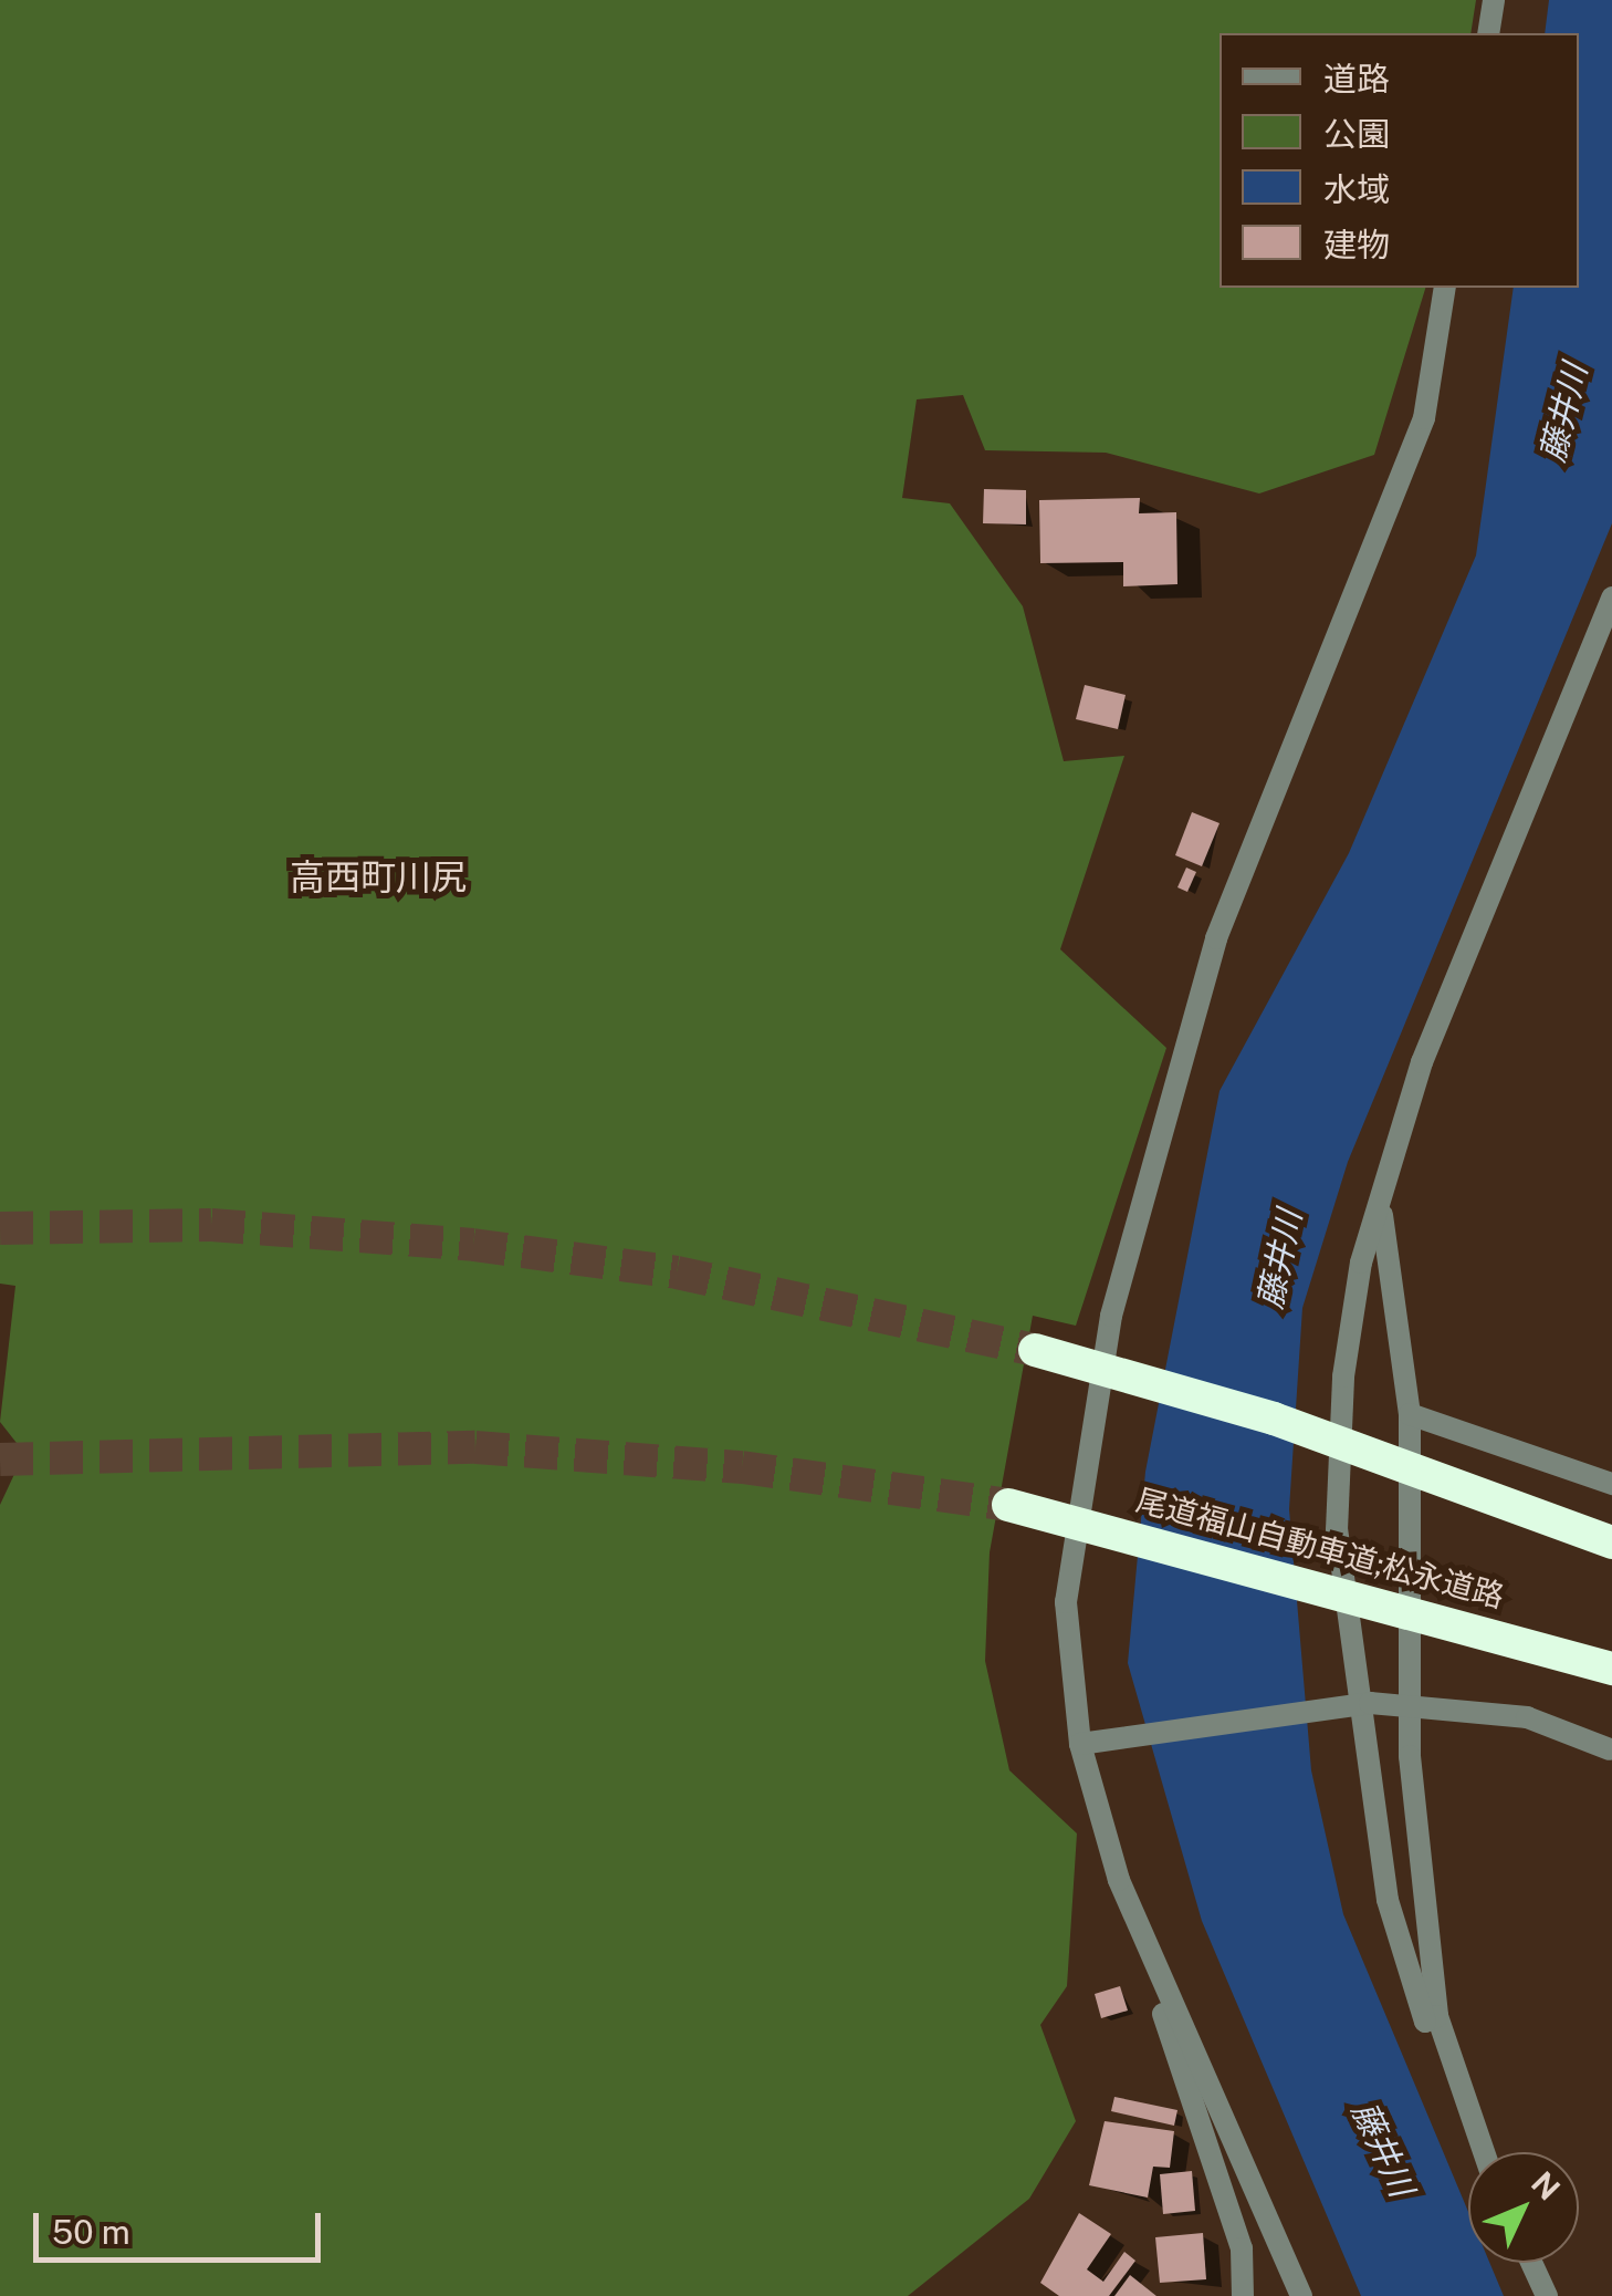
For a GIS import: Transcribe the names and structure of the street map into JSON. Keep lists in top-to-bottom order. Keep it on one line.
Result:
{"streets":{"highway":["尾道福山自動車道;松永道路"]},"districts":["高西町川尻"],"water":["藤井川"],"legend":["道路","公園","水域","建物"],"scale_bar":"50 m","north":"top right"}
